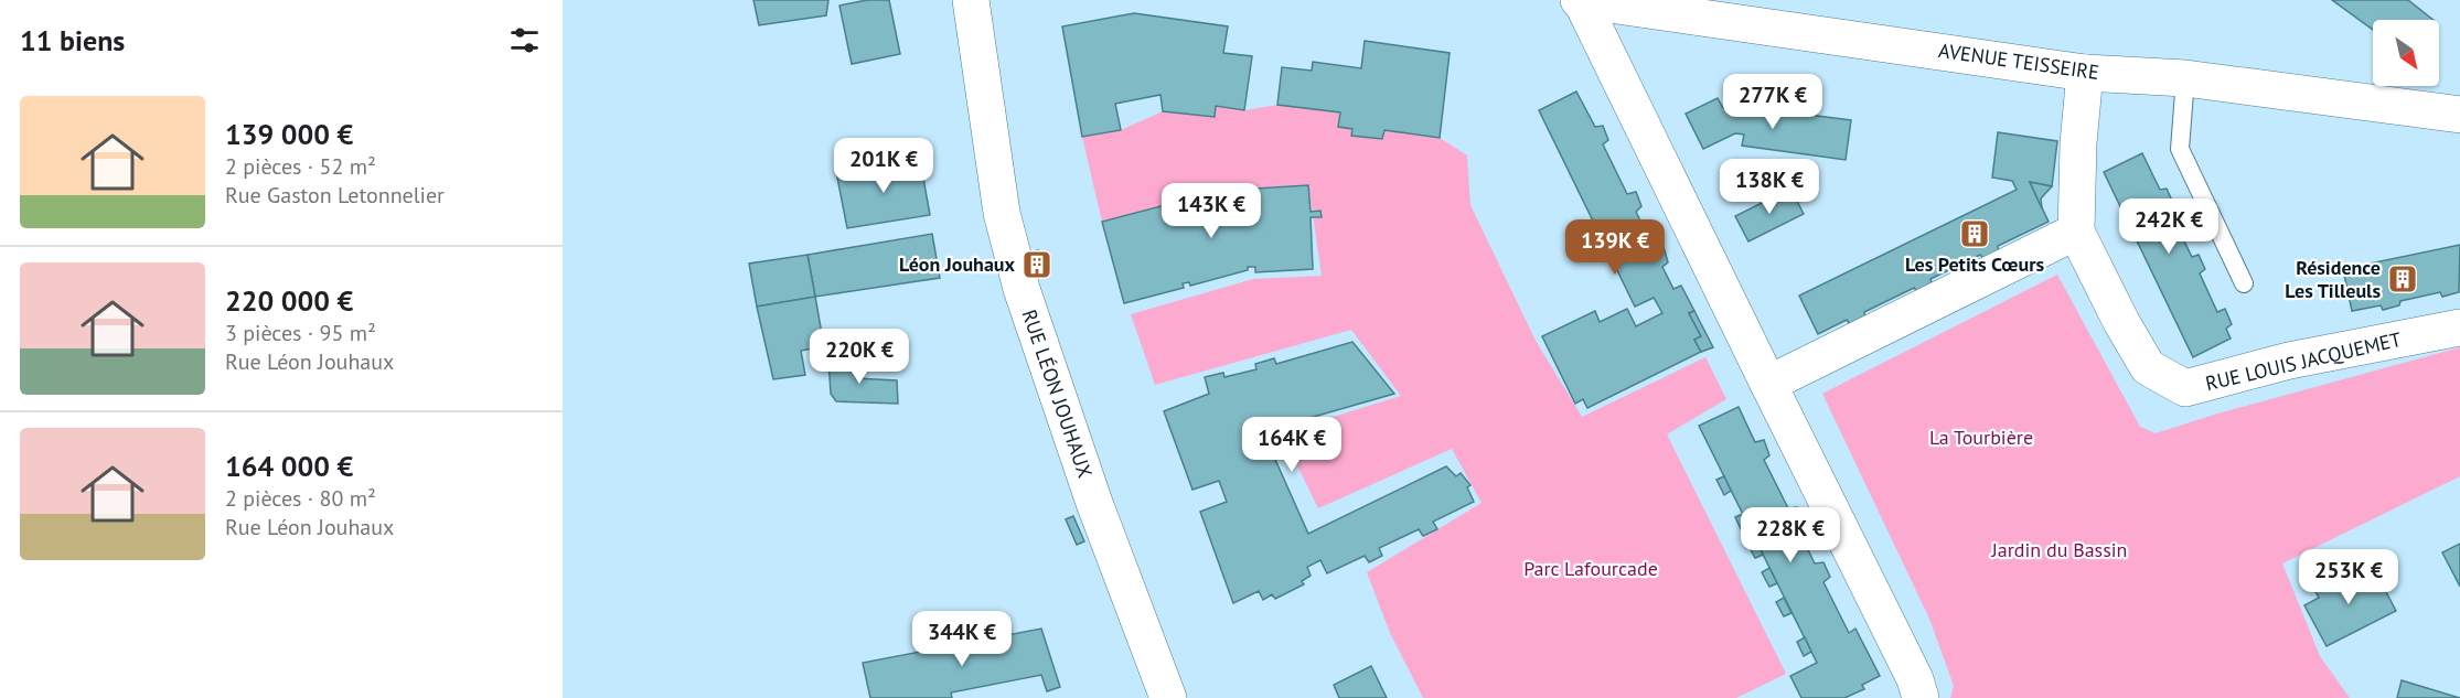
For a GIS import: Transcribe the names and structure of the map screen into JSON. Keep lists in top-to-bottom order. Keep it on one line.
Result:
{"streets":{"street":["AVENUE TEISSEIRE","RUE LOUIS JACQUEMET","RUE LÉON JOUHAUX"]},"crossings":[["AVENUE TEISSEIRE","RUE LOUIS JACQUEMET"]],"parks":["La Tourbière","Jardin du Bassin","Parc Lafourcade"],"places":{"building":["Les Petits Cœurs","Léon Jouhaux","Résidence Les Tilleuls"]},"north":"bottom right","page":{"heading":"11 biens","price":["277K €","201K €","138K €","143K €","242K €","139K €","220K €","164K €","228K €","253K €","344K €"],"list":[{"name":"139 000 €","note":"2 pièces · 52 m² · Rue Gaston Letonnelier"},{"name":"220 000 €","note":"3 pièces · 95 m² · Rue Léon Jouhaux"},{"name":"164 000 €","note":"2 pièces · 80 m² · Rue Léon Jouhaux"}]}}
